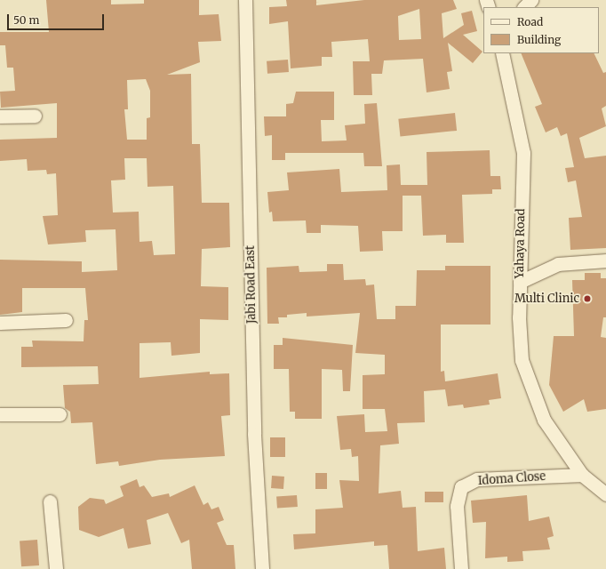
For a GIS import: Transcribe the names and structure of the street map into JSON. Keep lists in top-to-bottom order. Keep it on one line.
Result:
{"streets":{"street":["Yahaya Road","Jabi Road East","Idoma Close"]},"crossings":[["Yahaya Road","Idoma Close"]],"places":["Multi Clinic"],"legend":["Road","Building"],"scale_bar":"50 m"}
